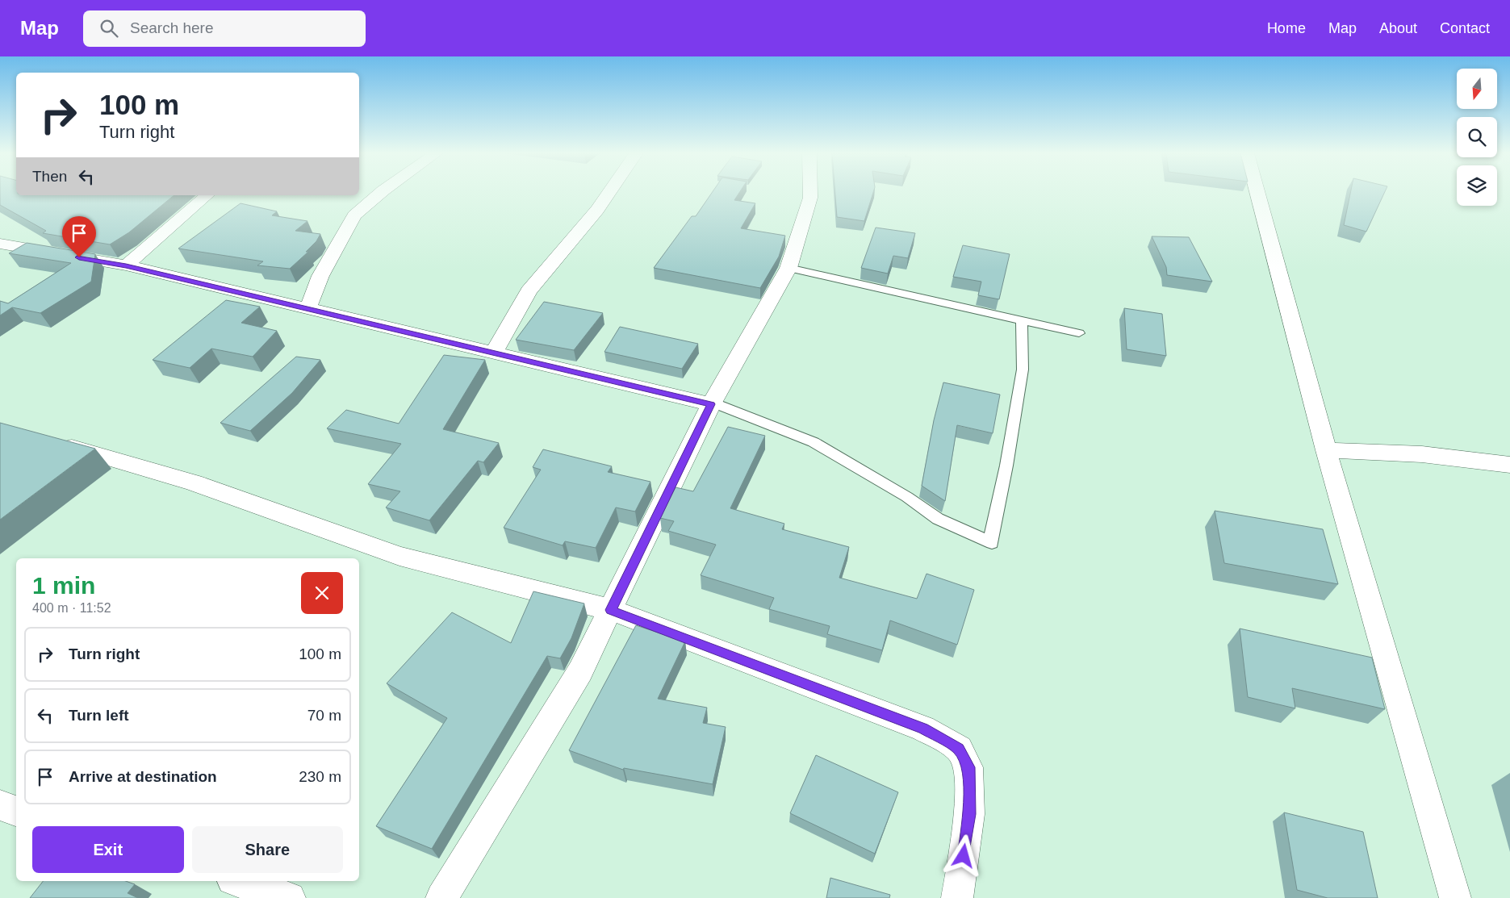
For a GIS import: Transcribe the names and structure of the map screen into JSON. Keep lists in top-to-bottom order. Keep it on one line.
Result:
{"north":"bottom","page":{"header":"Map","search":"Search here","nav":["Home","Map","About","Contact"],"turn":["100 m","Turn right"],"then":"Then","heading":["1 min","400 m · 11:52"],"list":[{"name":"Turn right","value":"100 m"},{"name":"Turn left","value":"70 m"},{"name":"Arrive at destination","value":"230 m"}],"buttons":["Exit","Share"]}}
